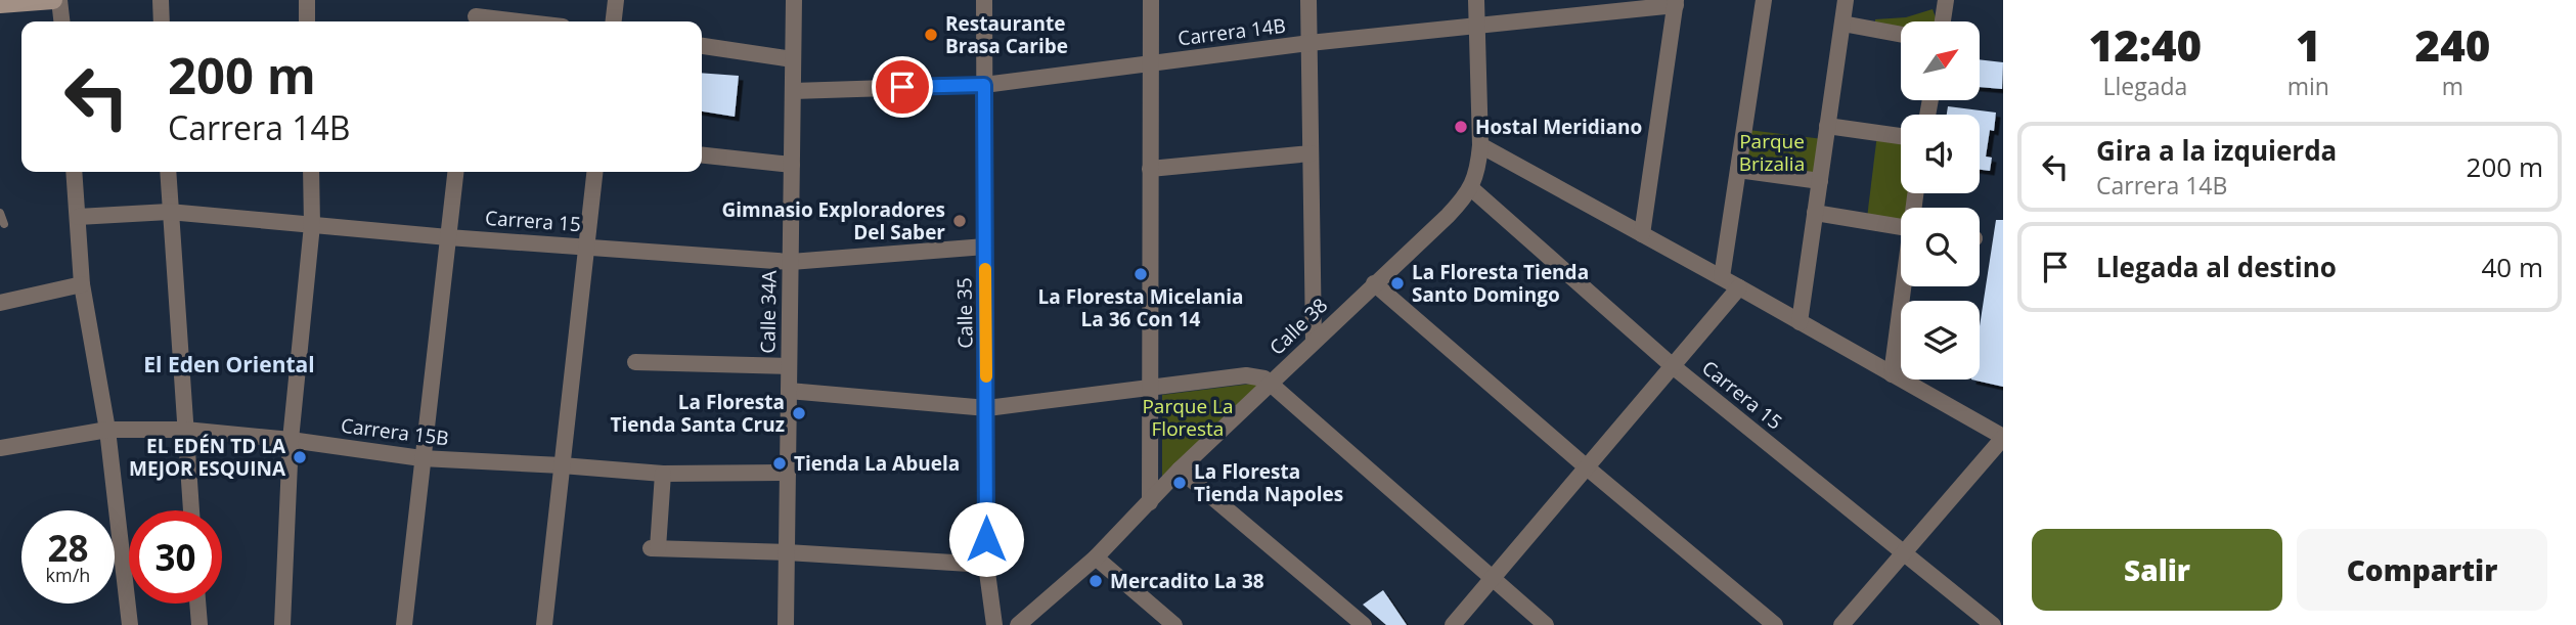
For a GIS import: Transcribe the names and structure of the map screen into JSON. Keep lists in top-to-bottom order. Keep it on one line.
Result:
{"streets":{"street":["Carrera 14B","Carrera 15","Calle 34A","Calle 35","Calle 38","Carrera 15B"]},"crossings":[["Carrera 14B","Calle 34A"],["Carrera 14B","Calle 35"],["Carrera 14B","Calle 38"],["Carrera 15","Calle 34A"],["Carrera 15","Calle 35"],["Carrera 15","Calle 38"],["Calle 34A","Carrera 15B"]],"districts":["El Eden Oriental"],"parks":["Parque Brizalia","Parque La Floresta"],"places":["Restaurante Brasa Caribe","Hostal Meridiano","Gimnasio Exploradores Del Saber","La Floresta Micelania La 36 Con 14","La Floresta Tienda Santo Domingo","La Floresta Tienda Santa Cruz","EL EDÉN TD LA MEJOR ESQUINA","Tienda La Abuela","La Floresta Tienda Napoles","Mercadito La 38"],"north":"top right","page":{"eta":["12:40","Llegada","1","min","240","m"],"turn":["200 m","Carrera 14B"],"list":[{"name":"Gira a la izquierda","note":"Carrera 14B","value":"200 m"},{"name":"Llegada al destino","value":"40 m"}],"speed":"28 km/h","limit":"30","buttons":["Salir","Compartir"]}}
